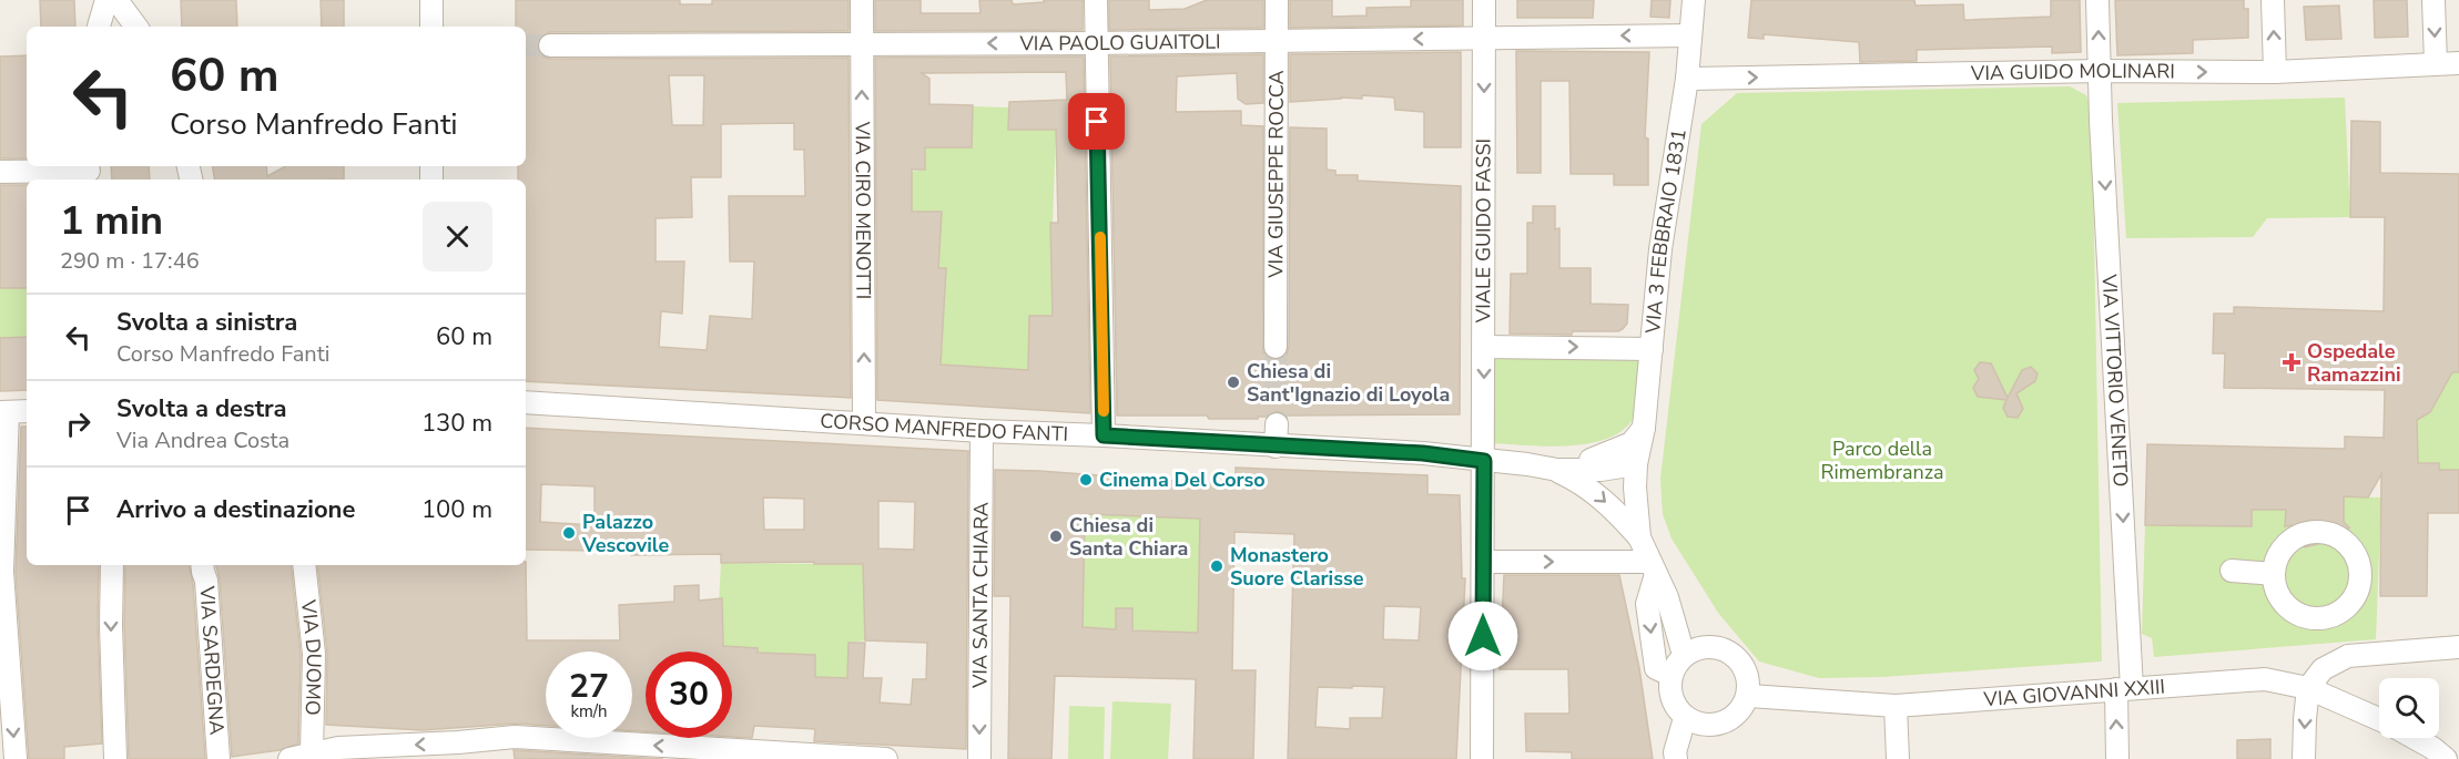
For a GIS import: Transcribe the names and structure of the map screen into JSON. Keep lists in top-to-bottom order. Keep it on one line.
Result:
{"streets":{"street":["VIA PAOLO GUAITOLI","VIA GUIDO MOLINARI","VIA GIUSEPPE ROCCA","VIA CIRO MENOTTI","VIALE GUIDO FASSI","VIA 3 FEBBRAIO 1831","VIA VITTORIO VENETO","CORSO MANFREDO FANTI","VIA SANTA CHIARA","VIA DUOMO","VIA SARDEGNA","VIA GIOVANNI XXIII"]},"crossings":[["VIA PAOLO GUAITOLI","VIA GIUSEPPE ROCCA"],["VIA PAOLO GUAITOLI","VIA CIRO MENOTTI"],["VIA PAOLO GUAITOLI","VIALE GUIDO FASSI"],["VIA PAOLO GUAITOLI","VIA 3 FEBBRAIO 1831"],["VIA GUIDO MOLINARI","VIA 3 FEBBRAIO 1831"],["VIA GUIDO MOLINARI","VIA VITTORIO VENETO"],["VIA CIRO MENOTTI","CORSO MANFREDO FANTI"],["VIALE GUIDO FASSI","CORSO MANFREDO FANTI"],["VIA VITTORIO VENETO","VIA GIOVANNI XXIII"],["CORSO MANFREDO FANTI","VIA SANTA CHIARA"]],"one_way":["VIA PAOLO GUAITOLI","VIA GUIDO MOLINARI","VIA CIRO MENOTTI","VIALE GUIDO FASSI","VIA SANTA CHIARA"],"parks":["Parco della Rimembranza"],"places":{"health":["Ospedale Ramazzini"],"other":["Chiesa di Sant'Ignazio di Loyola","Cinema Del Corso","Palazzo Vescovile","Chiesa di Santa Chiara","Monastero Suore Clarisse"]},"page":{"turn":["60 m","Corso Manfredo Fanti"],"heading":["1 min","290 m · 17:46"],"list":[{"name":"Svolta a sinistra","note":"Corso Manfredo Fanti","value":"60 m"},{"name":"Svolta a destra","note":"Via Andrea Costa","value":"130 m"},{"name":"Arrivo a destinazione","value":"100 m"}],"speed":"27 km/h","limit":"30"}}
